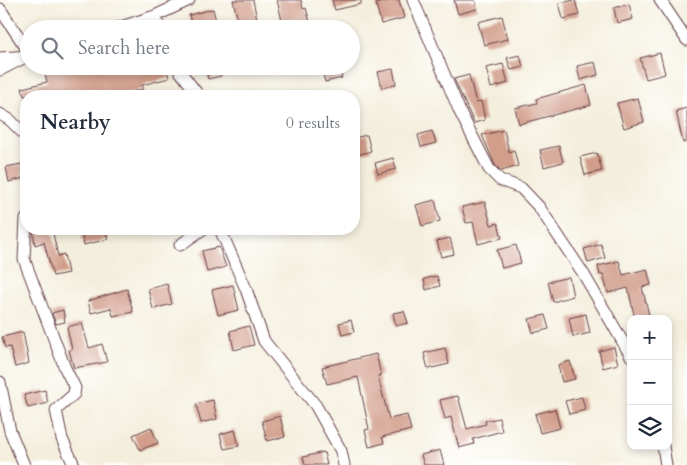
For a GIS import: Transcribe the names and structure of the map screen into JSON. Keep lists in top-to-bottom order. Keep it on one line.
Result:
{"page":{"search":"Search here","heading":["Nearby","0 results"],"map_buttons":["+","−"]}}
